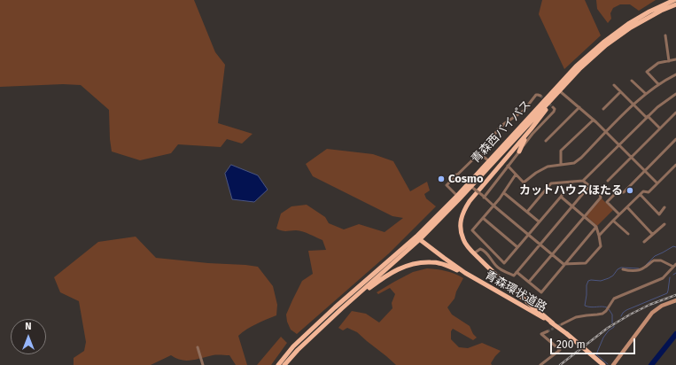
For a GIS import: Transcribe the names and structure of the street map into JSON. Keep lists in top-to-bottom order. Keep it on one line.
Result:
{"streets":{"highway":["青森西バイパス","青森環状道路"]},"crossings":[["青森西バイパス","青森環状道路"]],"places":["Cosmo","カットハウスほたる"],"scale_bar":"200 m","north":"top"}
